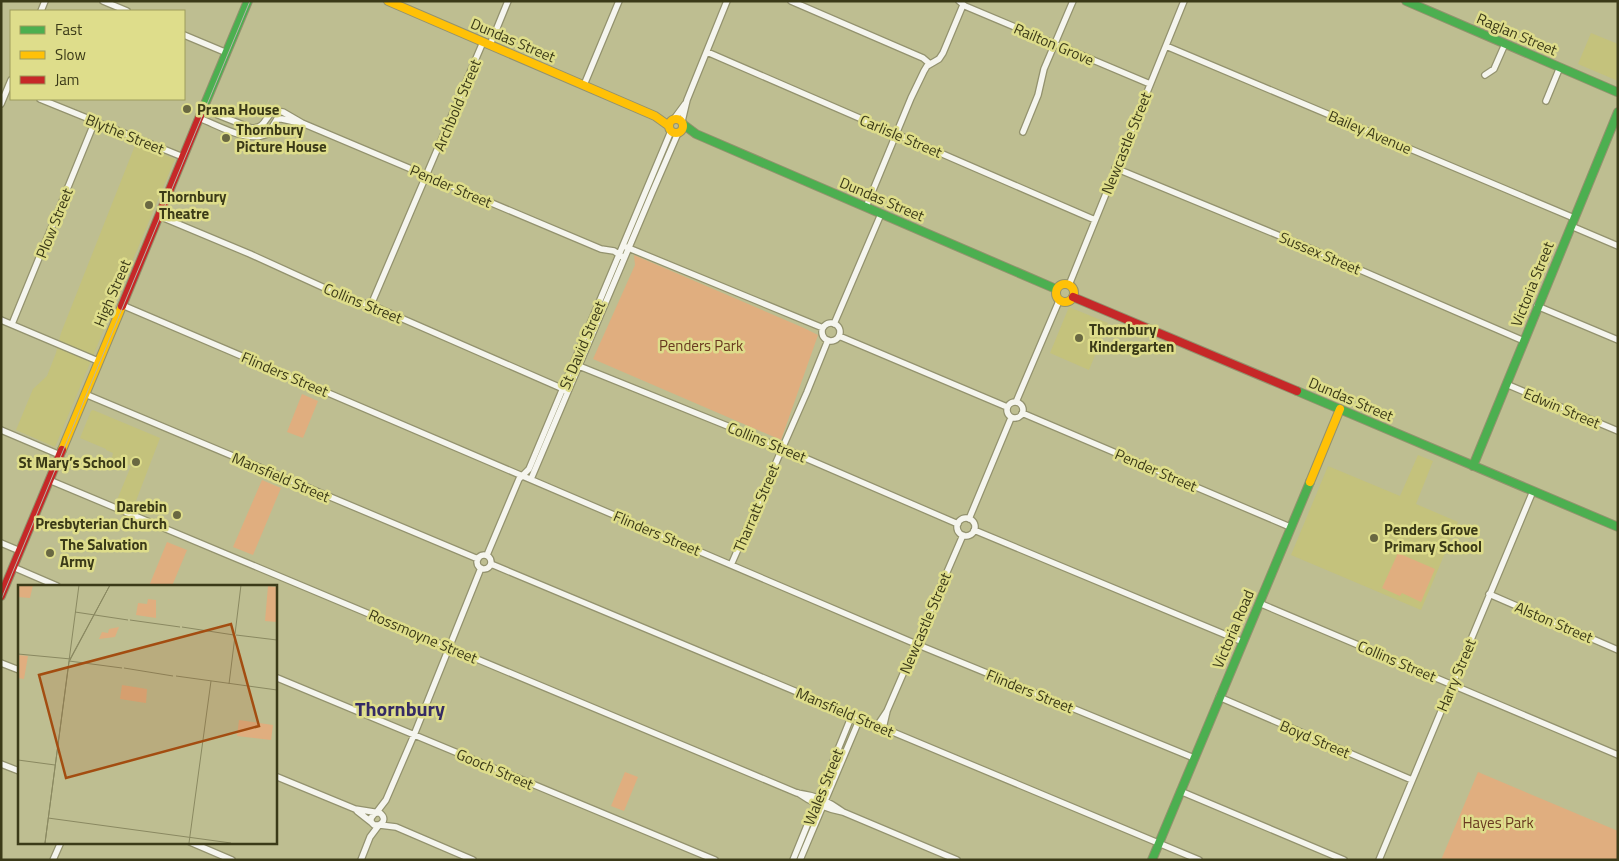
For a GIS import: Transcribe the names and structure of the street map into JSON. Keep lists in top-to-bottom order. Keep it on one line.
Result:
{"streets":{"street":["Raglan Street","Dundas Street","Railton Grove","Archbold Street","Bailey Avenue","Blythe Street","Carlisle Street","Newcastle Street","Pender Street","Plow Street","Sussex Street","Victoria Street","High Street","Collins Street","St David Street","Flinders Street","Edwin Street","Mansfield Street","Tharratt Street","Alston Street","Victoria Road","Rossmoyne Street","Harry Street","Boyd Street","Gooch Street","Wales Street"]},"crossings":[["Dundas Street","Archbold Street"],["Dundas Street","Newcastle Street"],["Dundas Street","Victoria Street"],["Dundas Street","St David Street"],["Dundas Street","Victoria Road"],["Dundas Street","Harry Street"],["Railton Grove","Newcastle Street"],["Archbold Street","Pender Street"],["Archbold Street","Collins Street"],["Bailey Avenue","Newcastle Street"],["Bailey Avenue","Victoria Street"],["Blythe Street","Plow Street"],["Blythe Street","High Street"],["Carlisle Street","Newcastle Street"],["Carlisle Street","St David Street"],["Newcastle Street","Sussex Street"],["Newcastle Street","Collins Street"],["Newcastle Street","Flinders Street"],["Newcastle Street","Mansfield Street"],["Pender Street","High Street"],["Pender Street","St David Street"],["Pender Street","Victoria Road"],["Sussex Street","Victoria Street"],["Victoria Street","Edwin Street"],["High Street","Collins Street"],["High Street","Flinders Street"],["High Street","Mansfield Street"],["High Street","Rossmoyne Street"],["Collins Street","St David Street"],["Collins Street","Tharratt Street"],["Collins Street","Victoria Road"],["Collins Street","Harry Street"],["St David Street","Flinders Street"],["St David Street","Mansfield Street"],["Flinders Street","Tharratt Street"],["Flinders Street","Victoria Road"],["Mansfield Street","Victoria Road"],["Mansfield Street","Wales Street"],["Alston Street","Harry Street"],["Victoria Road","Boyd Street"],["Rossmoyne Street","Wales Street"],["Harry Street","Boyd Street"]],"districts":["Thornbury"],"parks":["Penders Park","Hayes Park"],"places":["Prana House","Thornbury Picture House","Thornbury Theatre","Thornbury Kindergarten","St Mary’s School","Darebin Presbyterian Church","Penders Grove Primary School","The Salvation Army"],"legend":["Fast","Slow","Jam"]}
